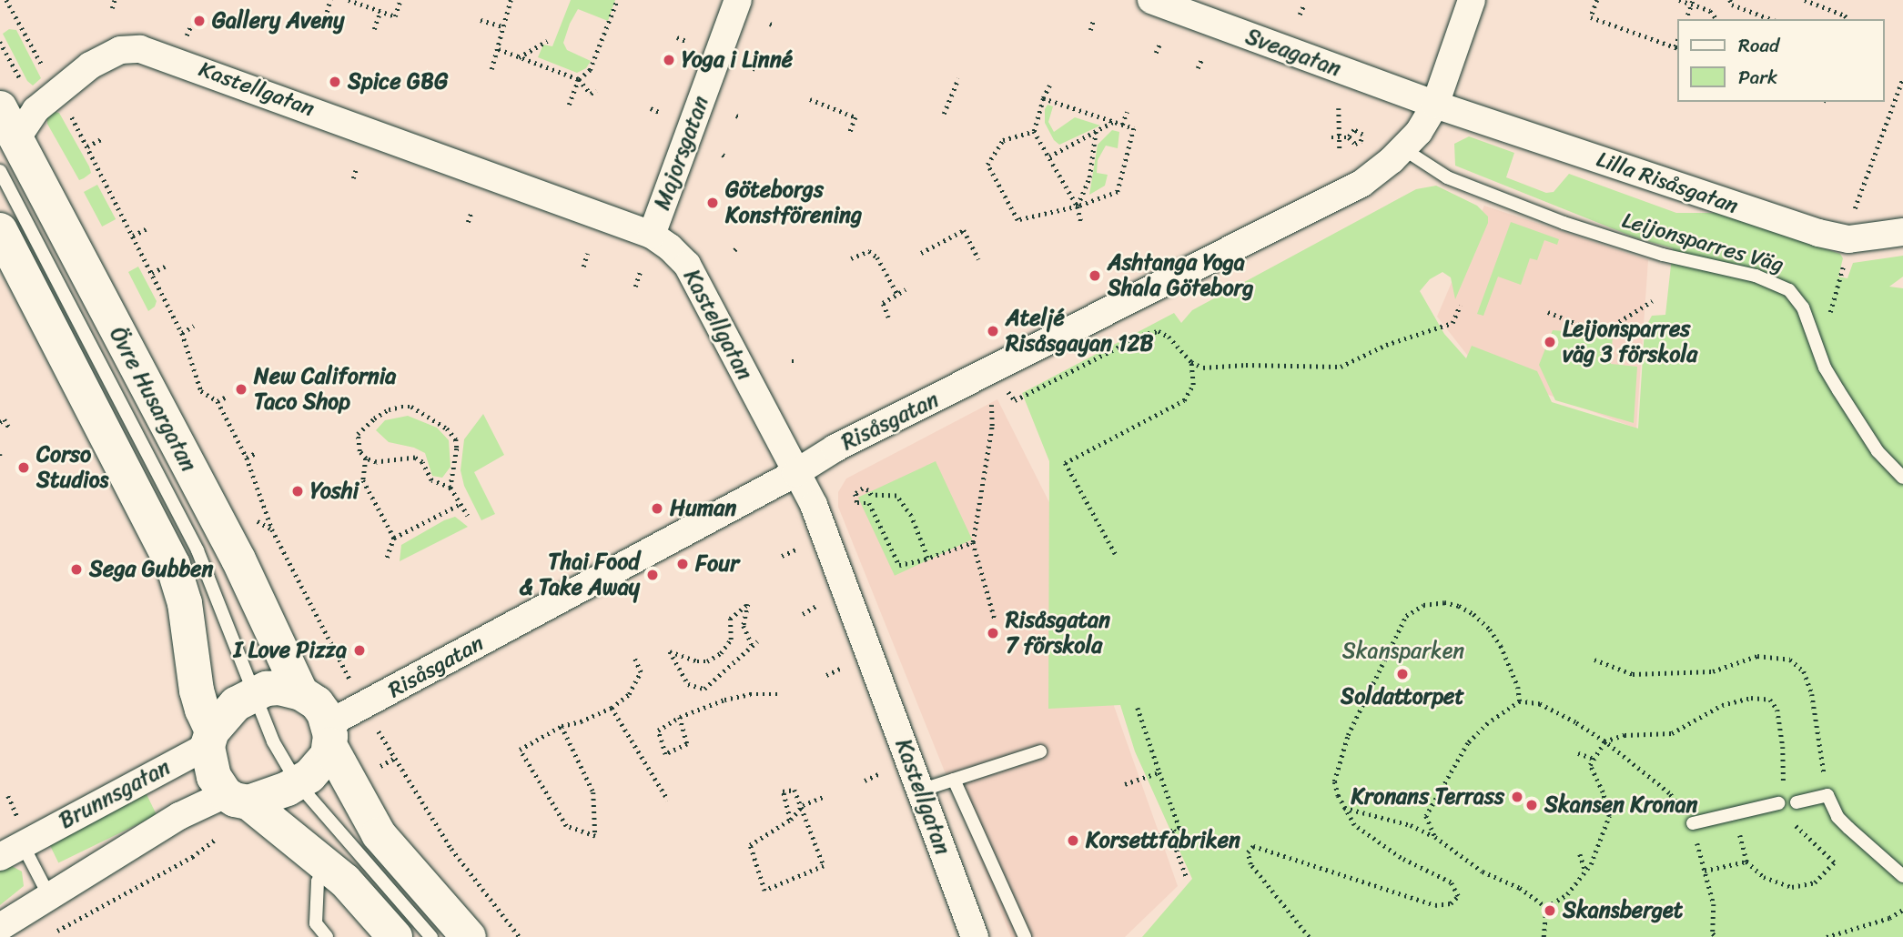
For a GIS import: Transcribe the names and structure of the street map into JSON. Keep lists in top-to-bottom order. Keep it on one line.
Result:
{"streets":{"main road":["Övre Husargatan"],"street":["Sveagatan","Kastellgatan","Majorsgatan","Lilla Risåsgatan","Risåsgatan","Brunnsgatan"],"lane":["Leijonsparres Väg"]},"crossings":[["Sveagatan","Lilla Risåsgatan"],["Sveagatan","Risåsgatan"],["Kastellgatan","Majorsgatan"],["Kastellgatan","Övre Husargatan"],["Kastellgatan","Risåsgatan"],["Lilla Risåsgatan","Risåsgatan"],["Leijonsparres Väg","Risåsgatan"],["Övre Husargatan","Risåsgatan"]],"parks":["Skansparken"],"places":["Gallery Aveny","Yoga i Linné","Spice GBG","Göteborgs Konstförening","Ashtanga Yoga Shala Göteborg","Ateljé Risåsgayan 12B","Leijonsparres väg 3 förskola","New California Taco Shop","Corso Studios","Yoshi","Human","Four","Sega Gubben","Thai Food & Take Away","Risåsgatan 7 förskola","I Love Pizza","Soldattorpet","Kronans Terrass","Skansen Kronan","Korsettfabriken","Skansberget"],"legend":["Road","Park"]}
